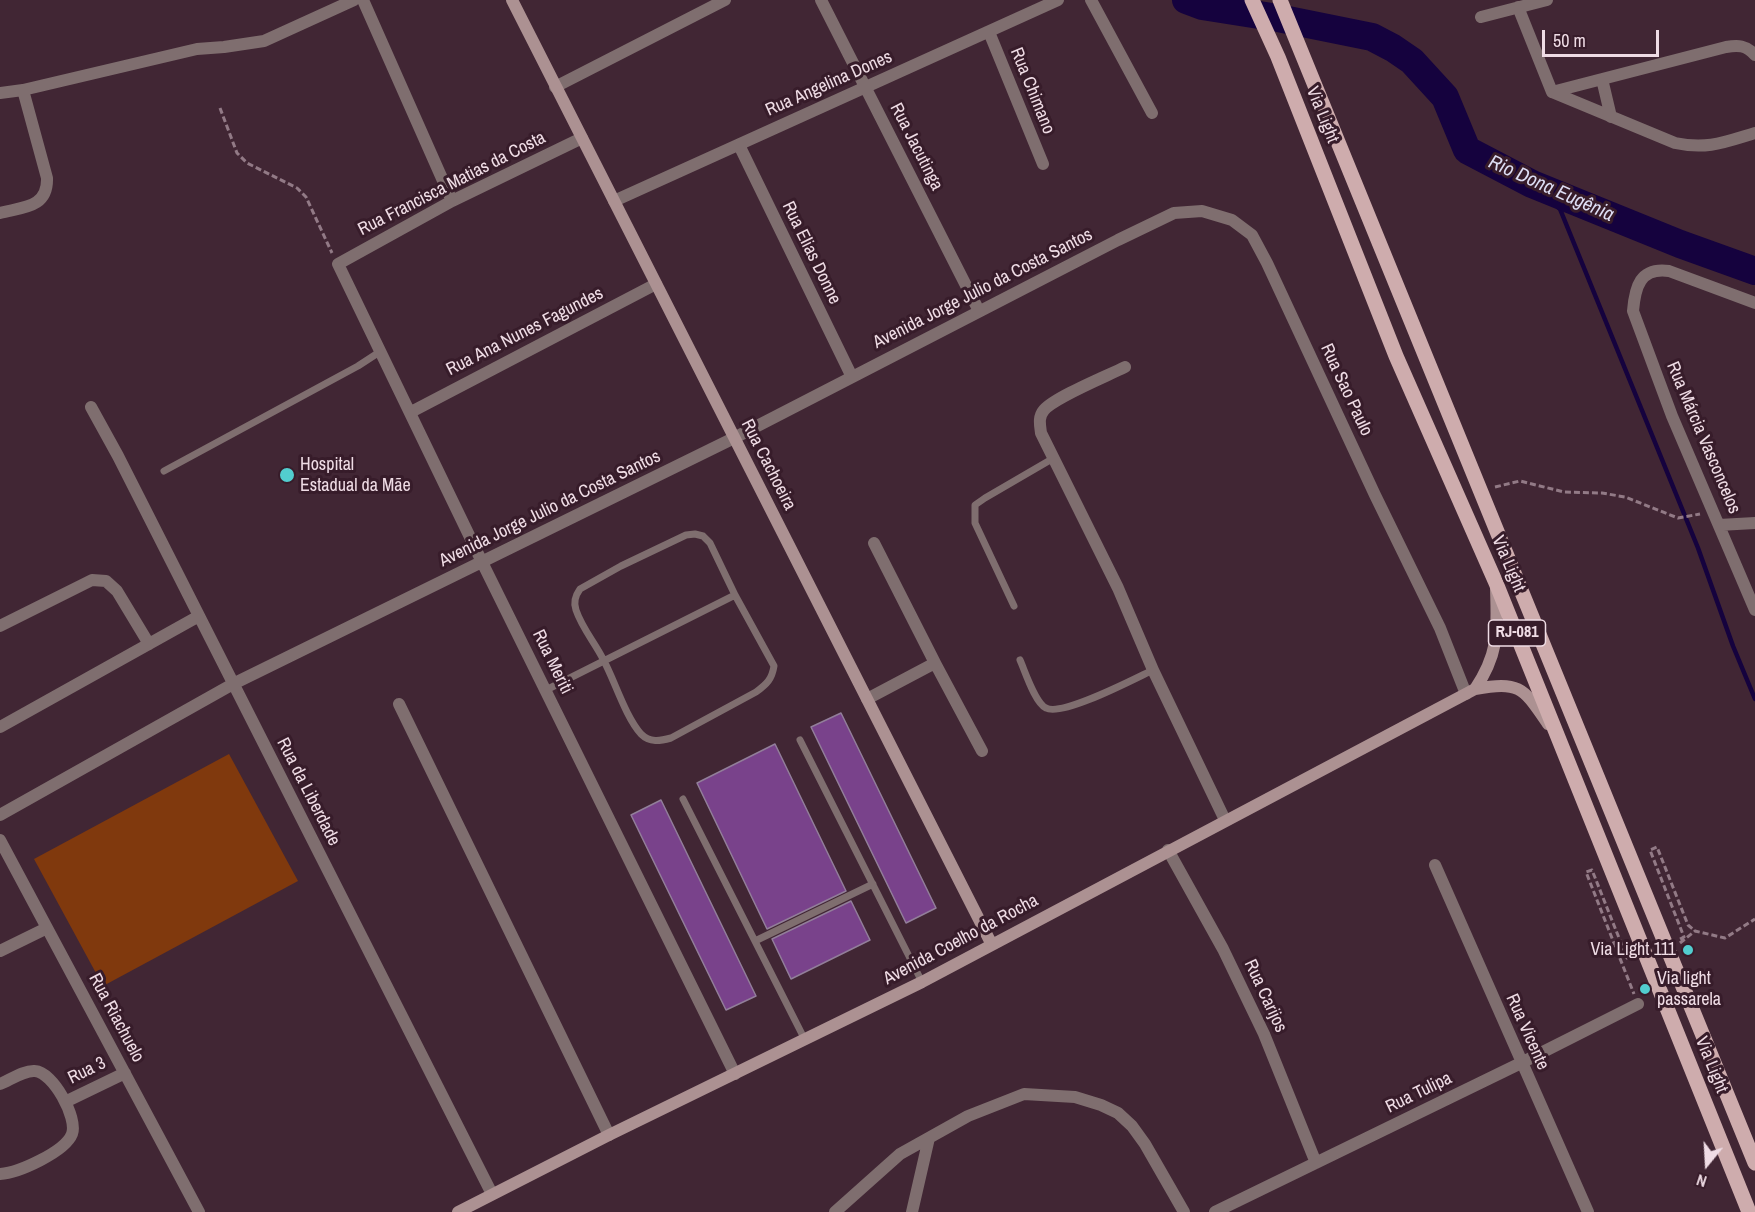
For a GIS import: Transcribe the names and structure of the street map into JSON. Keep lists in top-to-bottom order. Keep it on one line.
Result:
{"streets":{"main road":["Via Light","Rua Cachoeira","RJ-081","Avenida Coelho da Rocha"],"street":["Rua Angelina Dones","Rua Chimano","Rua Jacutinga","Rua Francisca Matias da Costa","Rua Elias Donne","Avenida Jorge Julio da Costa Santos","Rua Ana Nunes Fagundes","Rua Sao Paulo","Rua Márcia Vasconcelos","Rua Meriti","Rua da Liberdade","Rua Carijos","Rua Riachuelo","Rua Vicente","Rua 3","Rua Tulipa"]},"crossings":[["Rua Angelina Dones","Rua Chimano"],["Rua Angelina Dones","Rua Jacutinga"],["Rua Angelina Dones","Rua Elias Donne"],["Rua Angelina Dones","Rua Cachoeira"],["Via Light","Avenida Coelho da Rocha"],["Rua Jacutinga","Avenida Jorge Julio da Costa Santos"],["Rua Francisca Matias da Costa","Rua Cachoeira"],["Rua Francisca Matias da Costa","Rua Meriti"],["Rua Elias Donne","Avenida Jorge Julio da Costa Santos"],["Avenida Jorge Julio da Costa Santos","Rua Sao Paulo"],["Avenida Jorge Julio da Costa Santos","Rua Cachoeira"],["Avenida Jorge Julio da Costa Santos","Rua Meriti"],["Avenida Jorge Julio da Costa Santos","Rua da Liberdade"],["Rua Ana Nunes Fagundes","Rua Cachoeira"],["Rua Ana Nunes Fagundes","Rua Meriti"],["Rua Sao Paulo","Avenida Coelho da Rocha"],["Rua Cachoeira","Avenida Coelho da Rocha"],["Rua Meriti","Avenida Coelho da Rocha"],["Rua da Liberdade","Avenida Coelho da Rocha"],["Avenida Coelho da Rocha","Rua Carijos"],["Rua Carijos","Rua Tulipa"],["Rua Riachuelo","Rua 3"],["Rua Vicente","Rua Tulipa"]],"water":["Rio Dona Eugênia"],"places":["Hospital Estadual da Mãe","Via Light 111","Via light passarela"],"scale_bar":"50 m","north":"bottom"}
